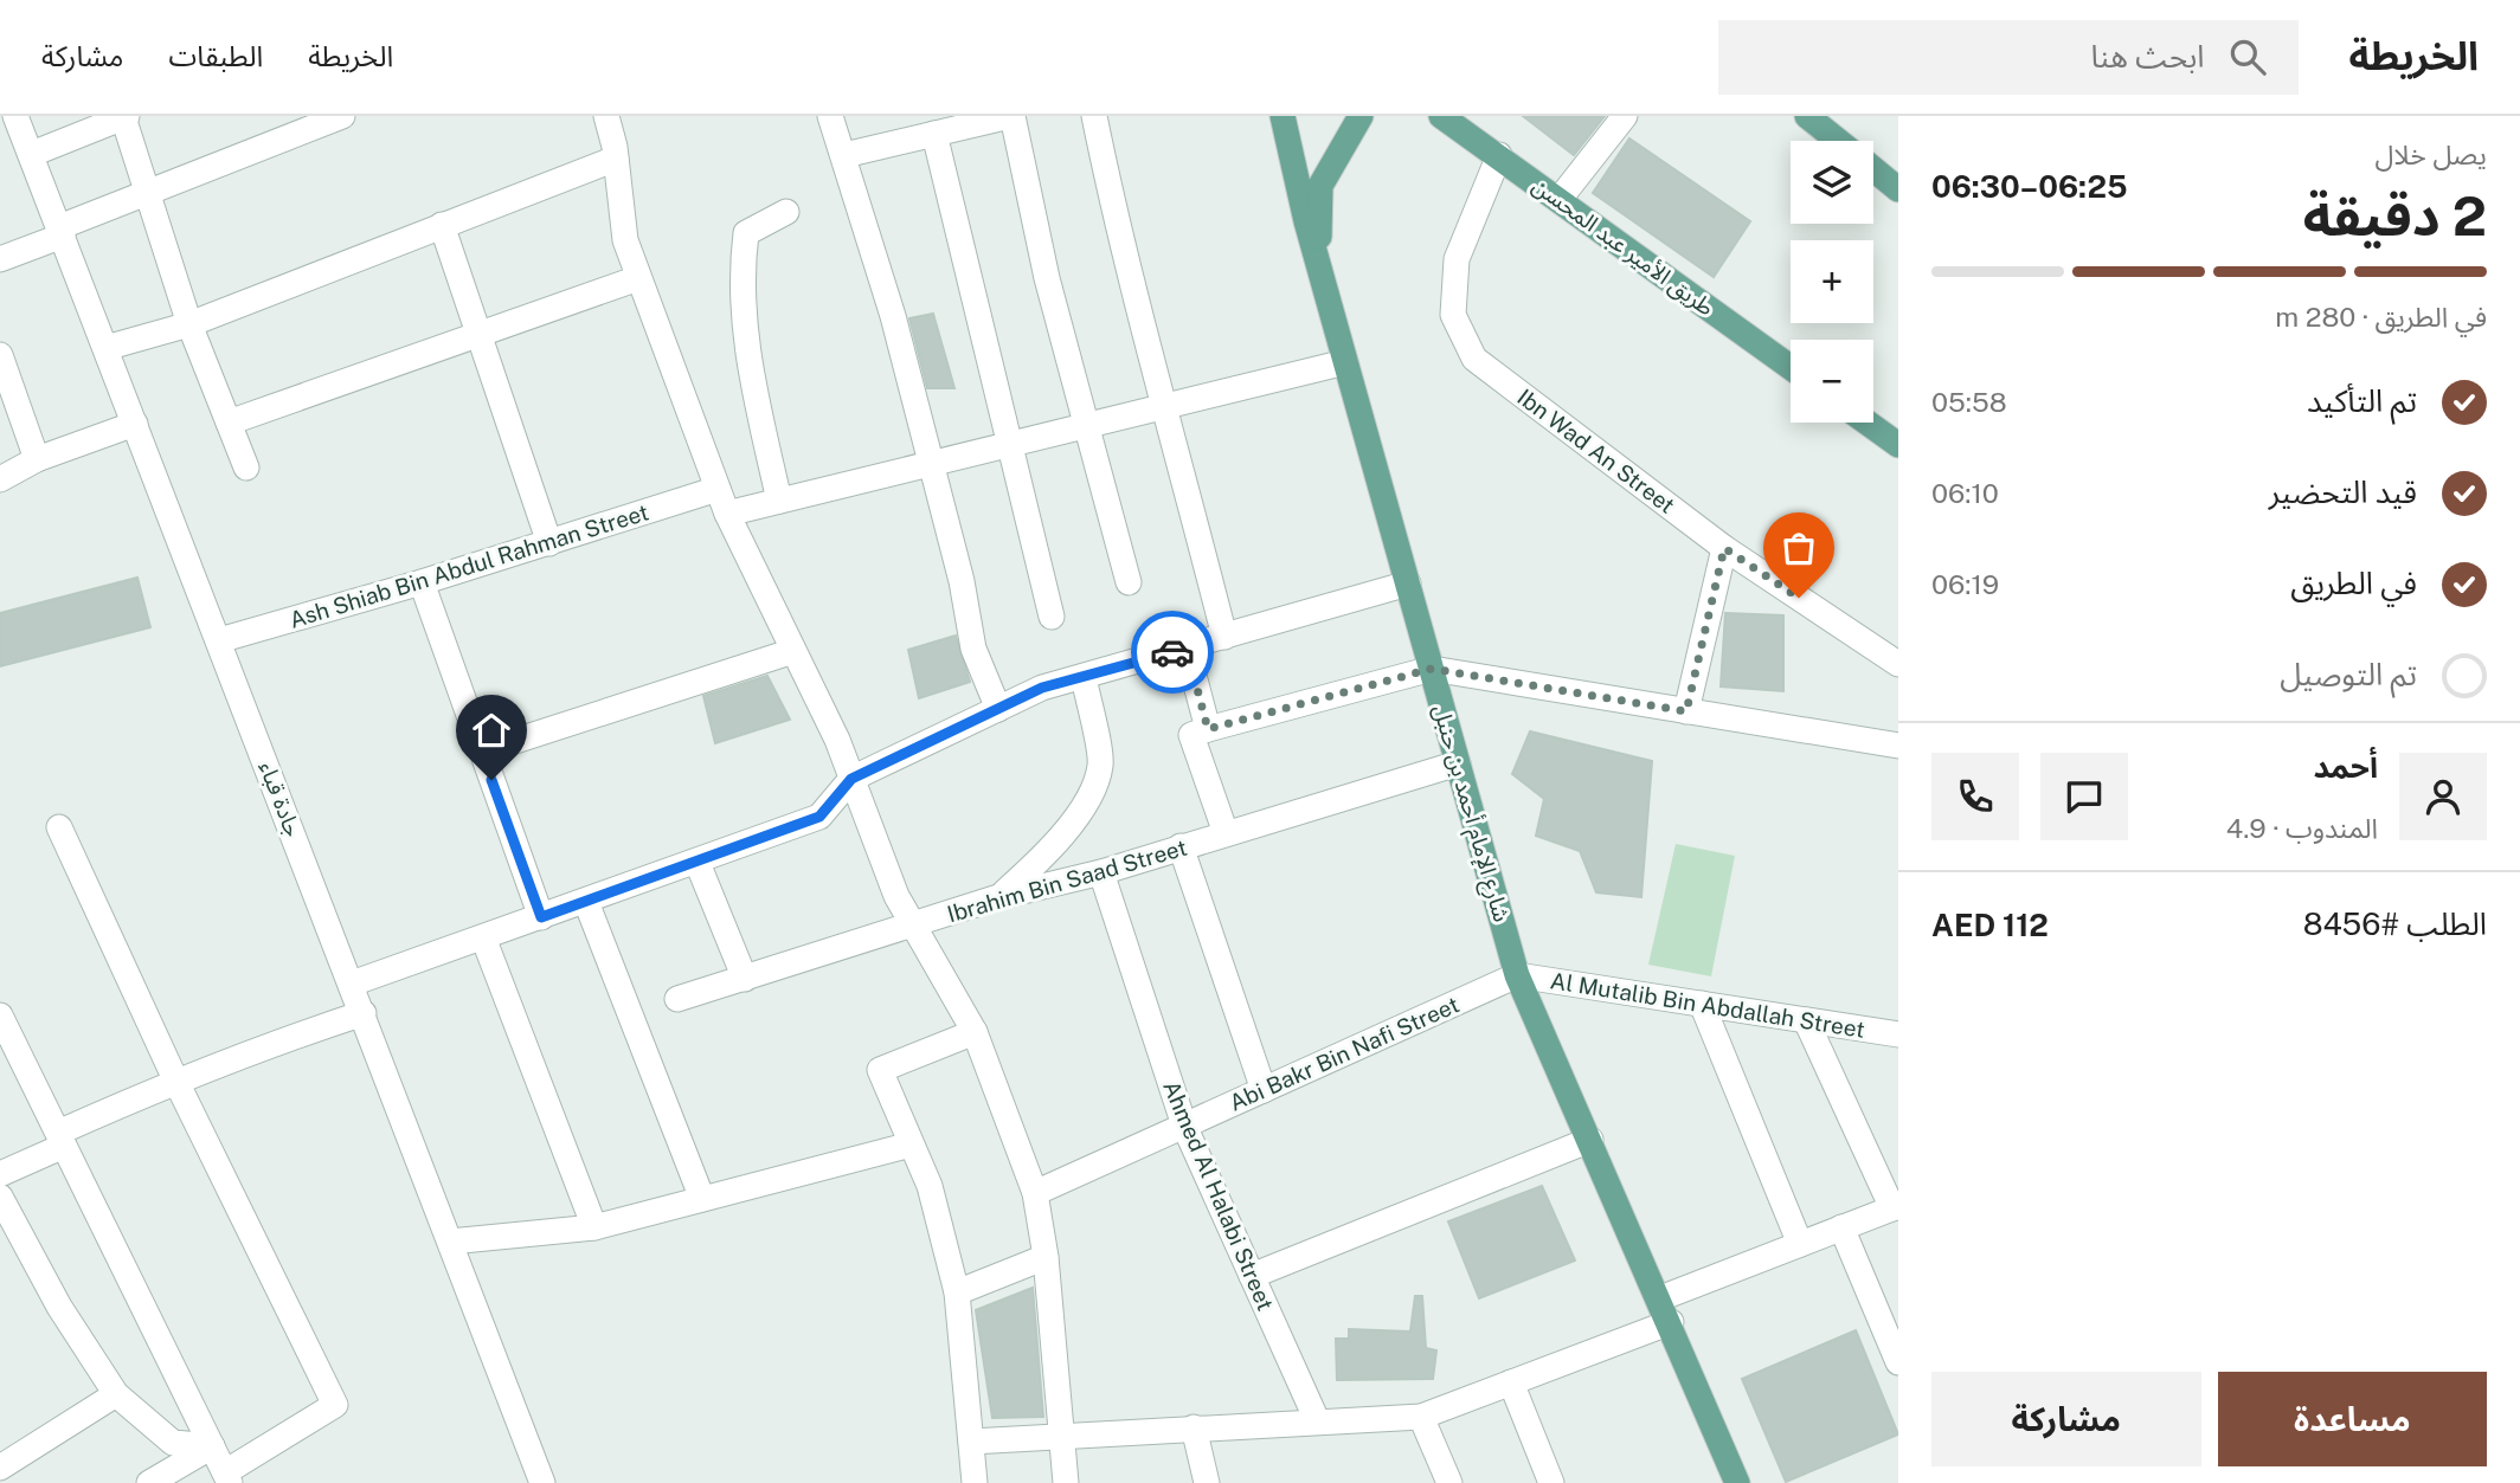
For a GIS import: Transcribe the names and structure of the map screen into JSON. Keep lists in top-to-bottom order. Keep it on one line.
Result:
{"streets":{"main road":["طريق الأمير عبد المحسن","شارع الإمام أحمد بن حنبل"],"street":["Ibn Wad An Street","Ash Shiab Bin Abdul Rahman Street","جادة قباء","Ibrahim Bin Saad Street","Al Mutalib Bin Abdallah Street","Abi Bakr Bin Nafi Street","Ahmed Al Halabi Street"]},"crossings":[["طريق الأمير عبد المحسن","Ibn Wad An Street"],["Ash Shiab Bin Abdul Rahman Street","جادة قباء"],["شارع الإمام أحمد بن حنبل","Ibrahim Bin Saad Street"],["شارع الإمام أحمد بن حنبل","Al Mutalib Bin Abdallah Street"],["شارع الإمام أحمد بن حنبل","Abi Bakr Bin Nafi Street"],["Ibrahim Bin Saad Street","Ahmed Al Halabi Street"],["Al Mutalib Bin Abdallah Street","Abi Bakr Bin Nafi Street"],["Abi Bakr Bin Nafi Street","Ahmed Al Halabi Street"]],"page":{"header":"الخريطة","search":"ابحث هنا","nav":["الخريطة","الطبقات","مشاركة"],"heading":["2 دقيقة","يصل خلال","06:25–06:30"],"panel":["أحمد","المندوب · 4.9","الطلب #8456","AED 112"],"map_buttons":["+","−"],"bar":"في الطريق · 280 m","list":[["تم التأكيد","05:58"],["قيد التحضير","06:10"],["في الطريق","06:19"],"تم التوصيل"],"buttons":["مساعدة","مشاركة"]}}
